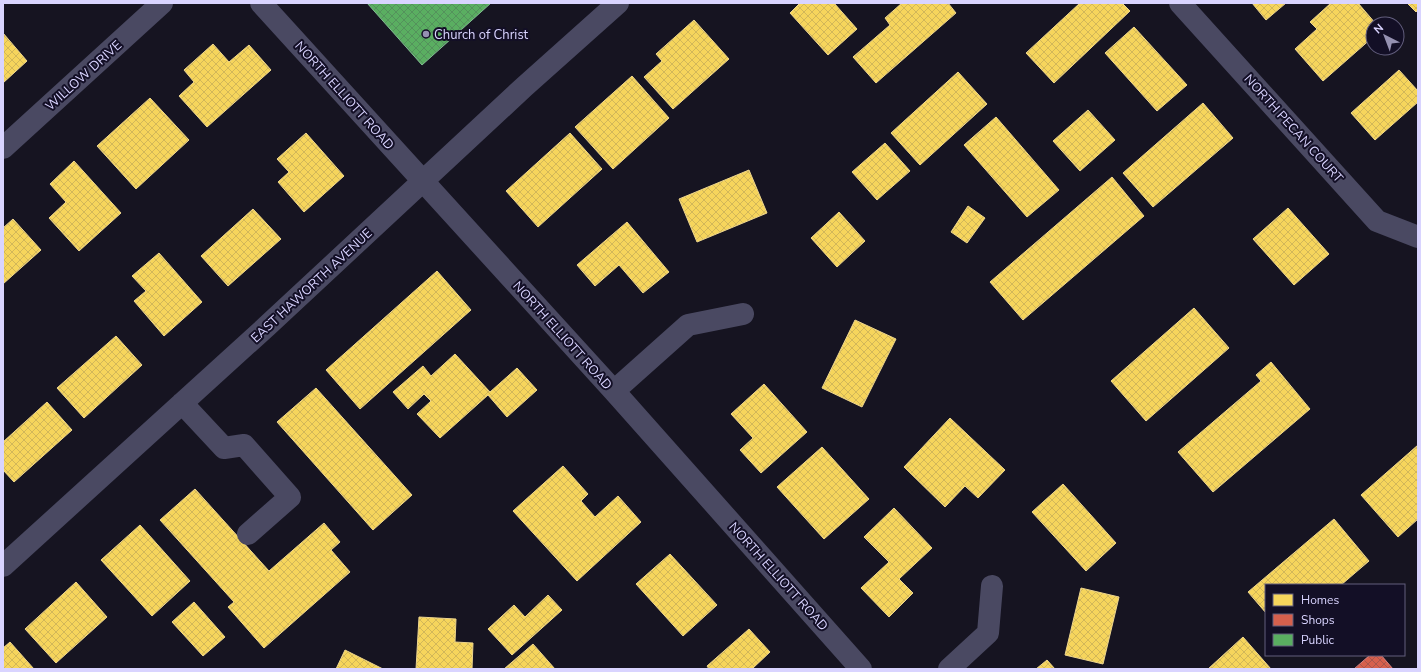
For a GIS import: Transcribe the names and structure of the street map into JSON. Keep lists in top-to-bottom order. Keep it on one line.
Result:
{"streets":{"street":["WILLOW DRIVE","NORTH ELLIOTT ROAD","NORTH PECAN COURT","EAST HAWORTH AVENUE"]},"crossings":[["NORTH ELLIOTT ROAD","EAST HAWORTH AVENUE"]],"places":["Church of Christ"],"legend":["Homes","Shops","Public"],"north":"top left"}
